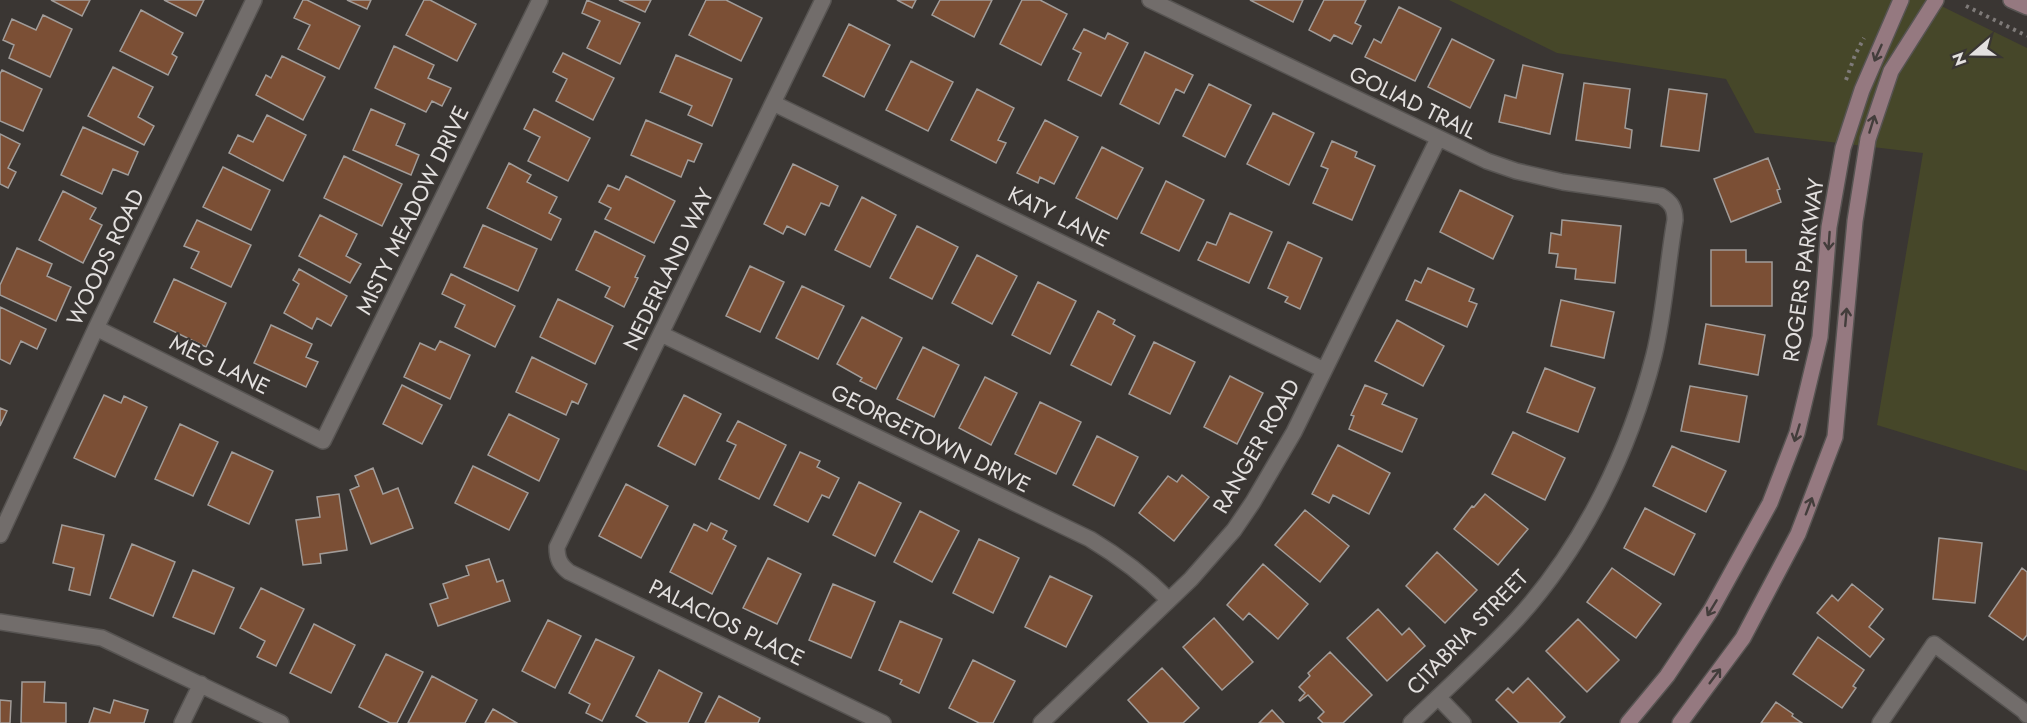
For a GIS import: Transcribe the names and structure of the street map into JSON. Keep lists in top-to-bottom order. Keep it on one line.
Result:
{"streets":{"street":["GOLIAD TRAIL","MISTY MEADOW DRIVE","KATY LANE","WOODS ROAD","NEDERLAND WAY","ROGERS PARKWAY","MEG LANE","GEORGETOWN DRIVE","RANGER ROAD","PALACIOS PLACE","CITABRIA STREET"]},"crossings":[["GOLIAD TRAIL","RANGER ROAD"],["GOLIAD TRAIL","CITABRIA STREET"],["MISTY MEADOW DRIVE","MEG LANE"],["KATY LANE","NEDERLAND WAY"],["KATY LANE","RANGER ROAD"],["WOODS ROAD","MEG LANE"],["NEDERLAND WAY","GEORGETOWN DRIVE"],["NEDERLAND WAY","PALACIOS PLACE"],["GEORGETOWN DRIVE","RANGER ROAD"]],"north":"left"}
